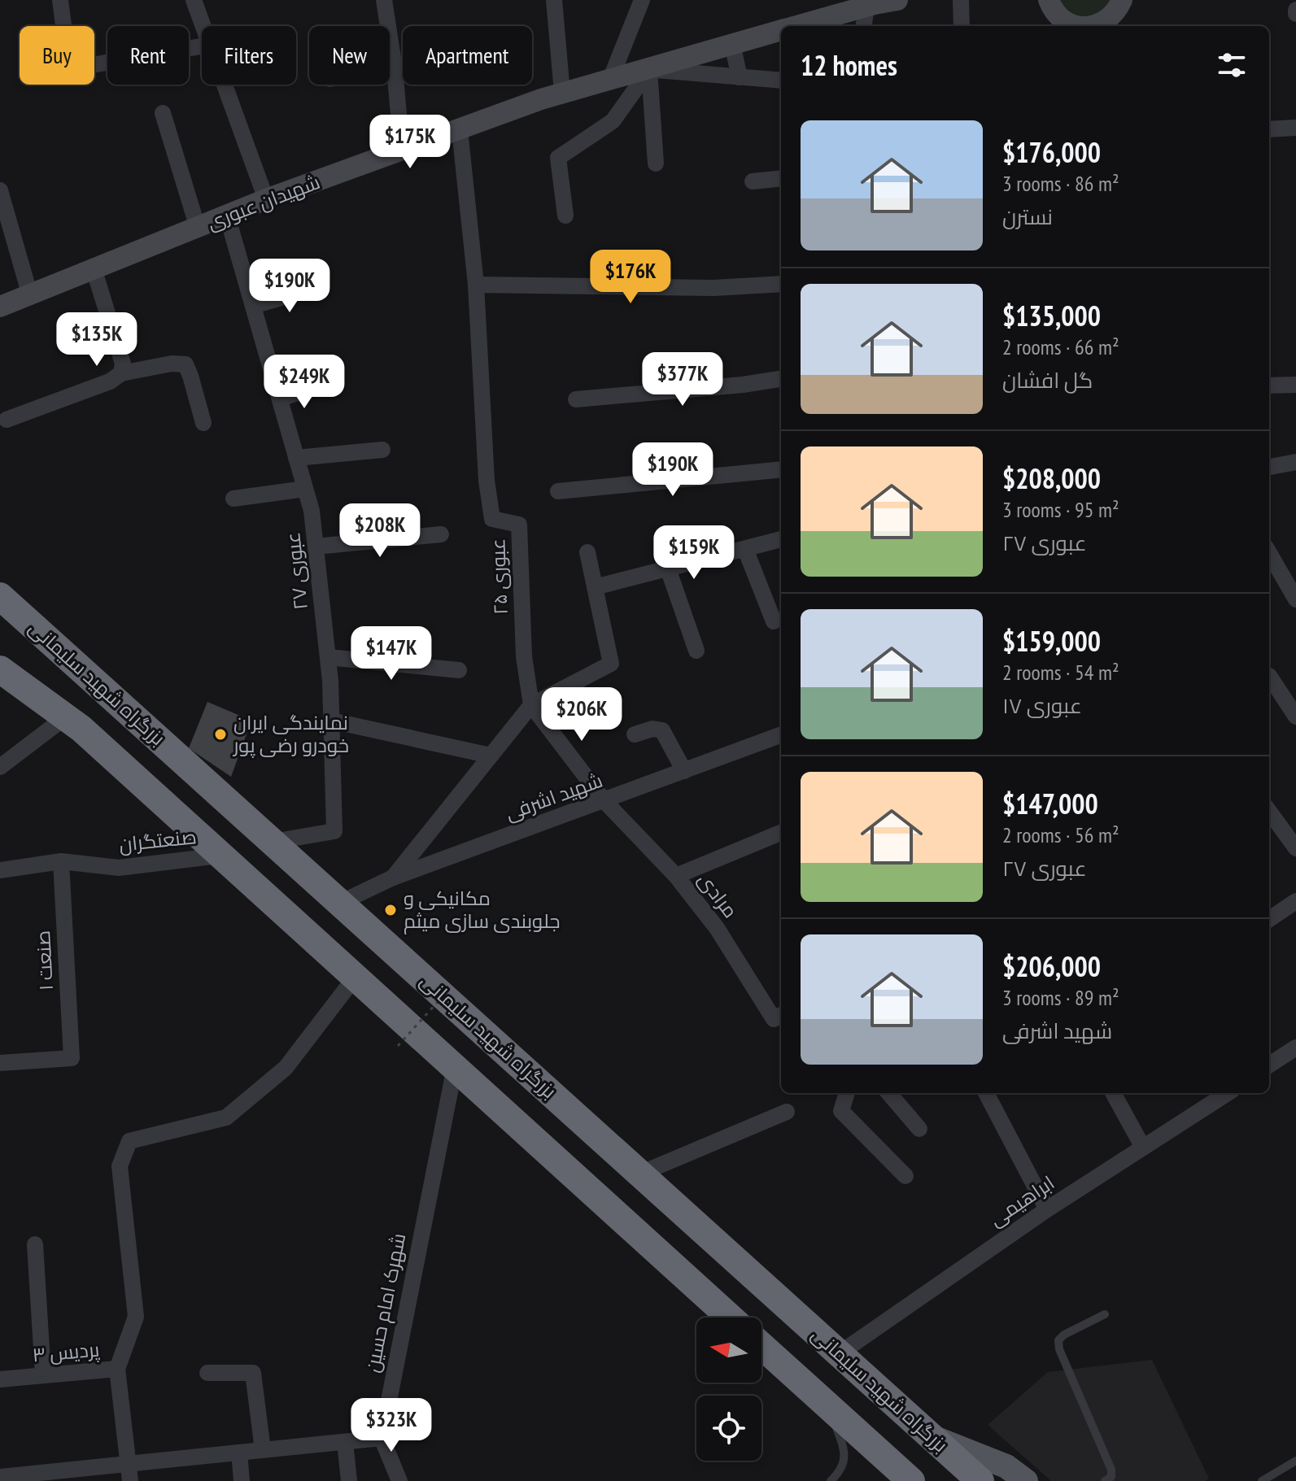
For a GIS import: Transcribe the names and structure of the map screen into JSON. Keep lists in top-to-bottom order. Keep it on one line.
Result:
{"streets":{"highway":["بزرگراه شهید سلیمانی"],"main road":["شهیدان عبوری"],"street":["عبوری ۲۷","عبوری ۲۵","شهید اشرفی","صنعتگران","مرادی","صنعت ۱","ابراهیمی","شهرک امام حسین","پردیس ۳"]},"crossings":[["شهیدان عبوری","عبوری ۲۷"],["شهیدان عبوری","عبوری ۲۵"],["عبوری ۲۷","بزرگراه شهید سلیمانی"],["عبوری ۲۵","مرادی"],["بزرگراه شهید سلیمانی","شهید اشرفی"],["بزرگراه شهید سلیمانی","ابراهیمی"],["شهید اشرفی","مرادی"],["صنعتگران","صنعت ۱"]],"places":["نمایندگی ایران خودرو رضی پور","مکانیکی و جلوبندی سازی میثم"],"north":"left","page":{"chip":["Buy","Rent","Filters","New","Apartment"],"heading":"12 homes","list":[{"name":"$176,000","note":"3 rooms · 86 m² · نسترن"},{"name":"$135,000","note":"2 rooms · 66 m² · گل افشان"},{"name":"$208,000","note":"3 rooms · 95 m² · عبوری ۲۷"},{"name":"$159,000","note":"2 rooms · 54 m² · عبوری ۱۷"},{"name":"$147,000","note":"2 rooms · 56 m² · عبوری ۲۷"},{"name":"$206,000","note":"3 rooms · 89 m² · شهید اشرفی"}],"price":["$175K","$176K","$190K","$135K","$377K","$249K","$190K","$208K","$159K","$147K","$206K","$323K"]}}
